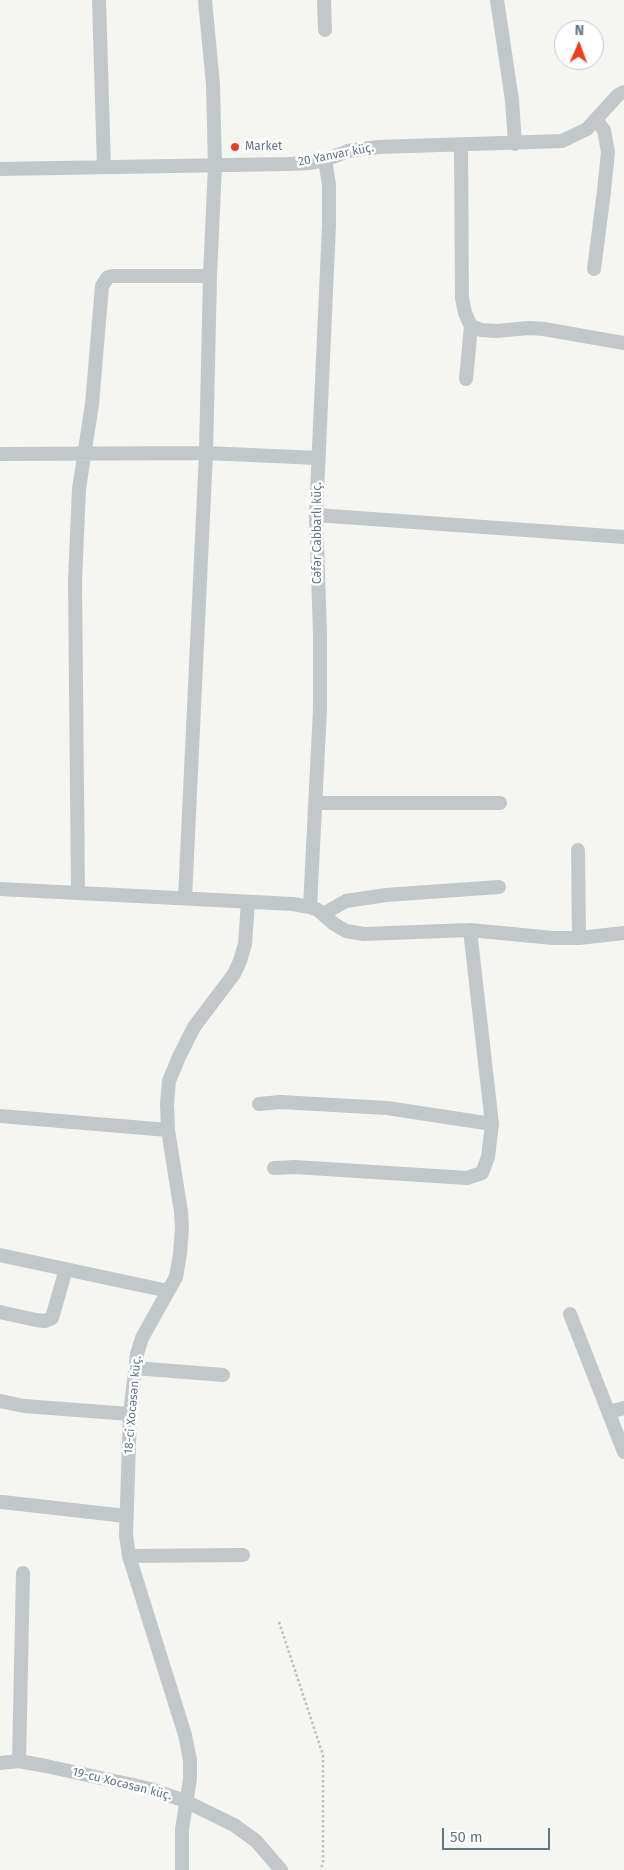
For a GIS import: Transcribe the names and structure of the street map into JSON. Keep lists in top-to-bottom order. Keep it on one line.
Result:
{"streets":{"street":["20 Yanvar küç.","Cəfər Cabbarlı küç.","18-ci Xocəsən küç.","19-cu Xocəsən küç."]},"crossings":[["20 Yanvar küç.","Cəfər Cabbarlı küç."],["18-ci Xocəsən küç.","19-cu Xocəsən küç."]],"places":["Market"],"scale_bar":"50 m","north":"top"}
